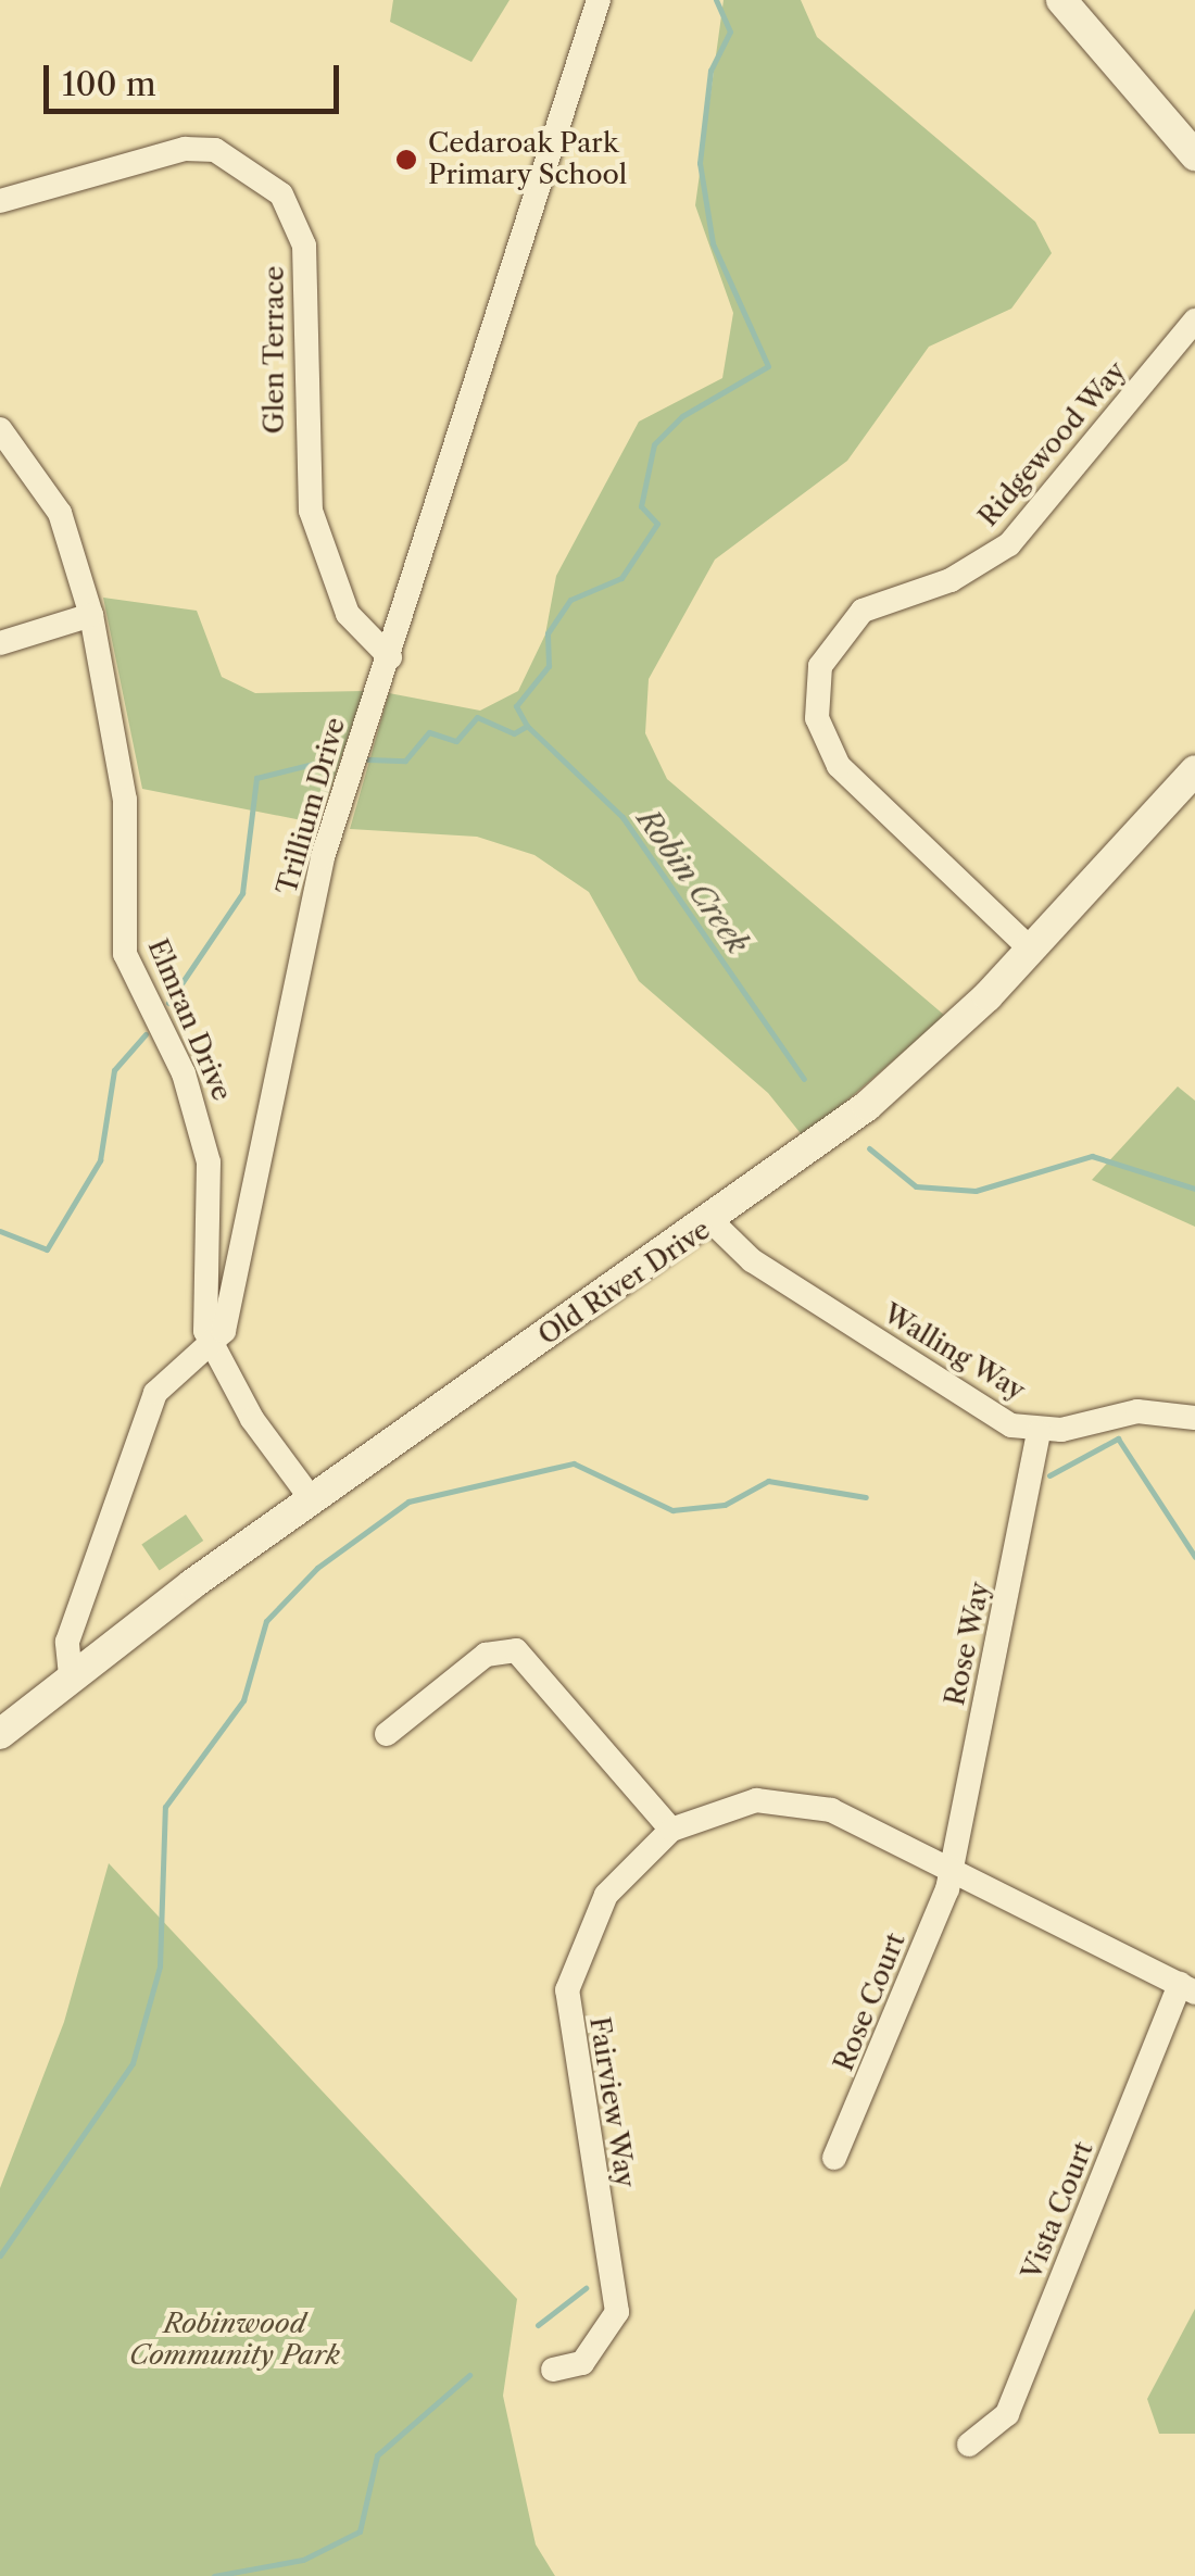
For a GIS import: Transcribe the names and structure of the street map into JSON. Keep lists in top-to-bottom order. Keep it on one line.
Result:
{"streets":{"street":["Glen Terrace","Ridgewood Way","Trillium Drive","Elmran Drive","Old River Drive","Walling Way","Rose Way","Rose Court","Fairview Way","Vista Court"]},"crossings":[["Glen Terrace","Trillium Drive"],["Ridgewood Way","Old River Drive"],["Trillium Drive","Elmran Drive"],["Trillium Drive","Old River Drive"],["Elmran Drive","Old River Drive"],["Old River Drive","Walling Way"],["Walling Way","Rose Way"],["Rose Way","Rose Court"],["Rose Way","Fairview Way"],["Rose Court","Fairview Way"],["Fairview Way","Vista Court"]],"water":["Robin Creek"],"parks":["Robinwood Community Park"],"places":["Cedaroak Park Primary School"],"scale_bar":"100 m"}
